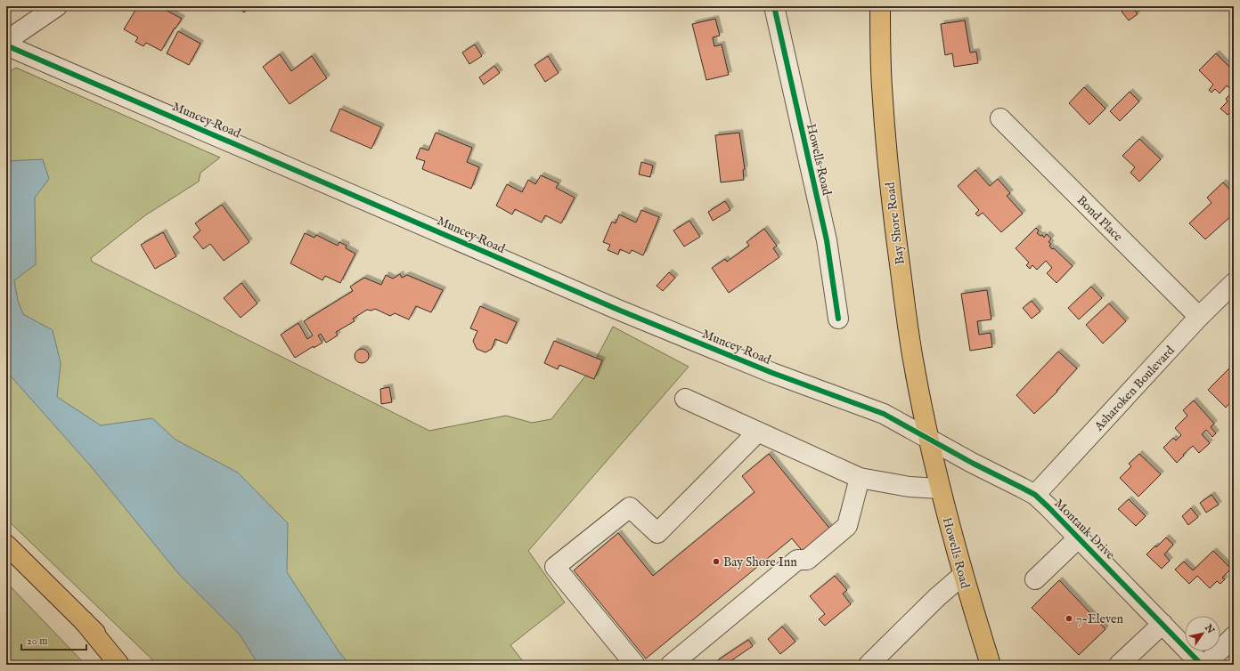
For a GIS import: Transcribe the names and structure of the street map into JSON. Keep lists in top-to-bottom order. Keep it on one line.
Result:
{"streets":{"main road":["Howells Road","Bay Shore Road"],"street":["Muncey Road","Bond Place","Asharoken Boulevard","Montauk Drive"]},"crossings":[["Muncey Road","Howells Road"],["Muncey Road","Bay Shore Road"],["Muncey Road","Montauk Drive"],["Howells Road","Bay Shore Road"],["Howells Road","Montauk Drive"],["Bond Place","Asharoken Boulevard"],["Bay Shore Road","Montauk Drive"],["Asharoken Boulevard","Montauk Drive"]],"places":["Bay Shore Inn","7-Eleven"],"scale_bar":"20 m","north":"top right"}
